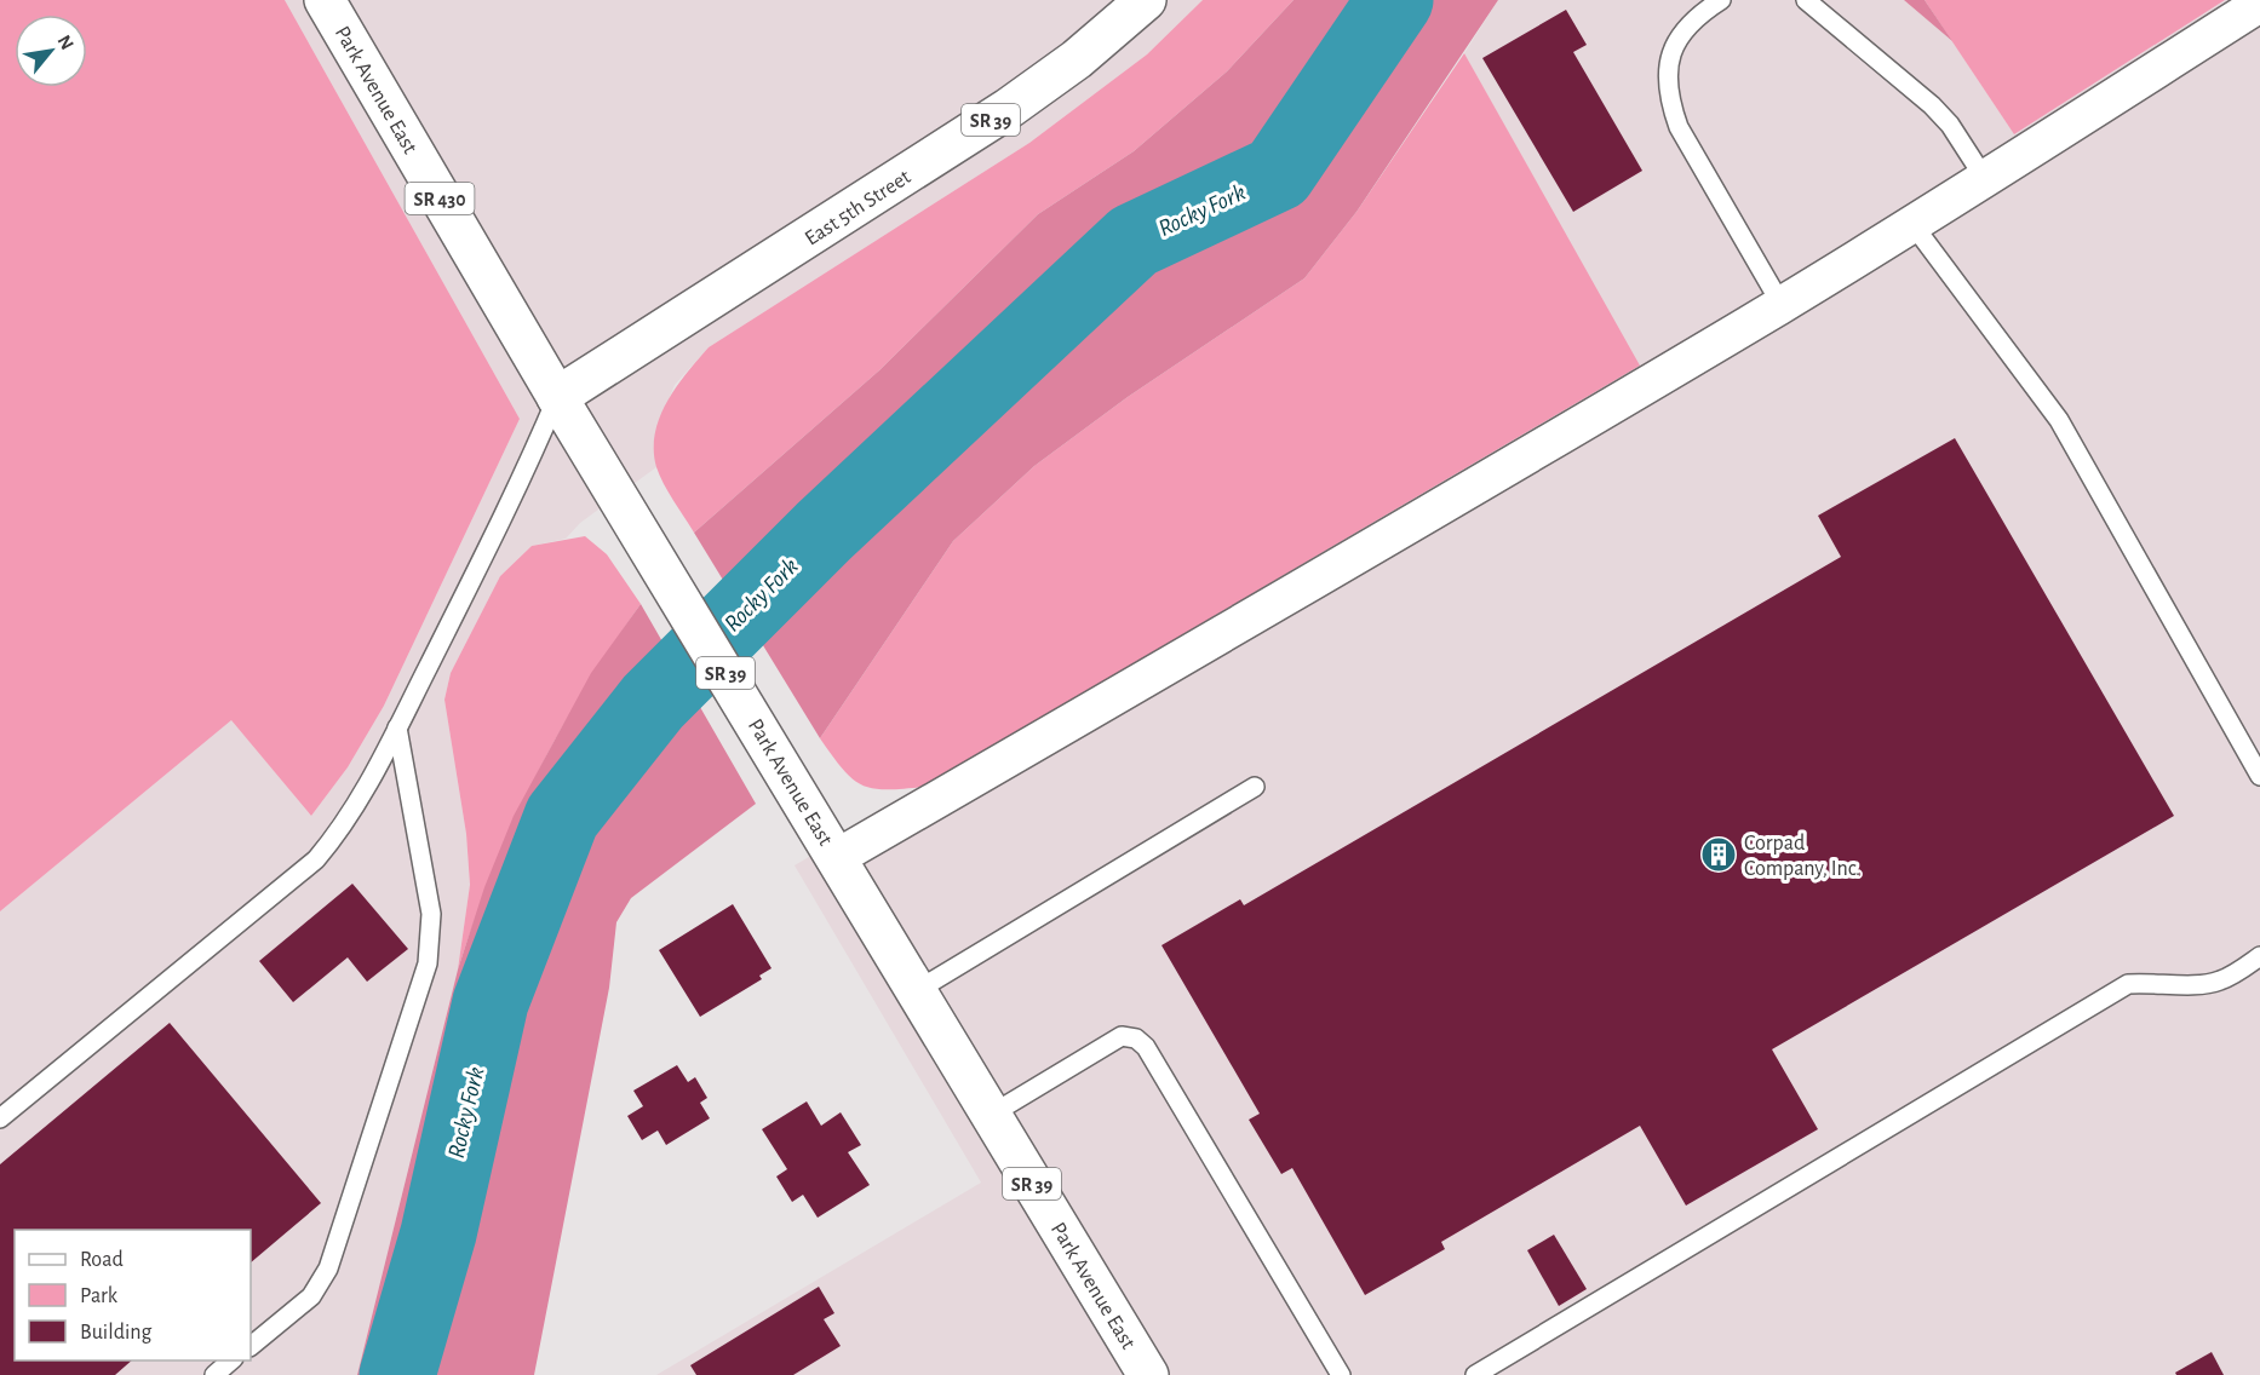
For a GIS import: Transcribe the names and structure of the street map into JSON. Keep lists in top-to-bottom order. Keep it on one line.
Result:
{"streets":{"main road":["Park Avenue East","SR 39","SR 430","East 5th Street"]},"crossings":[["Park Avenue East","East 5th Street"]],"water":["Rocky Fork"],"places":{"building":["Corpad Company, Inc."]},"legend":["Road","Park","Building"],"north":"top right"}
